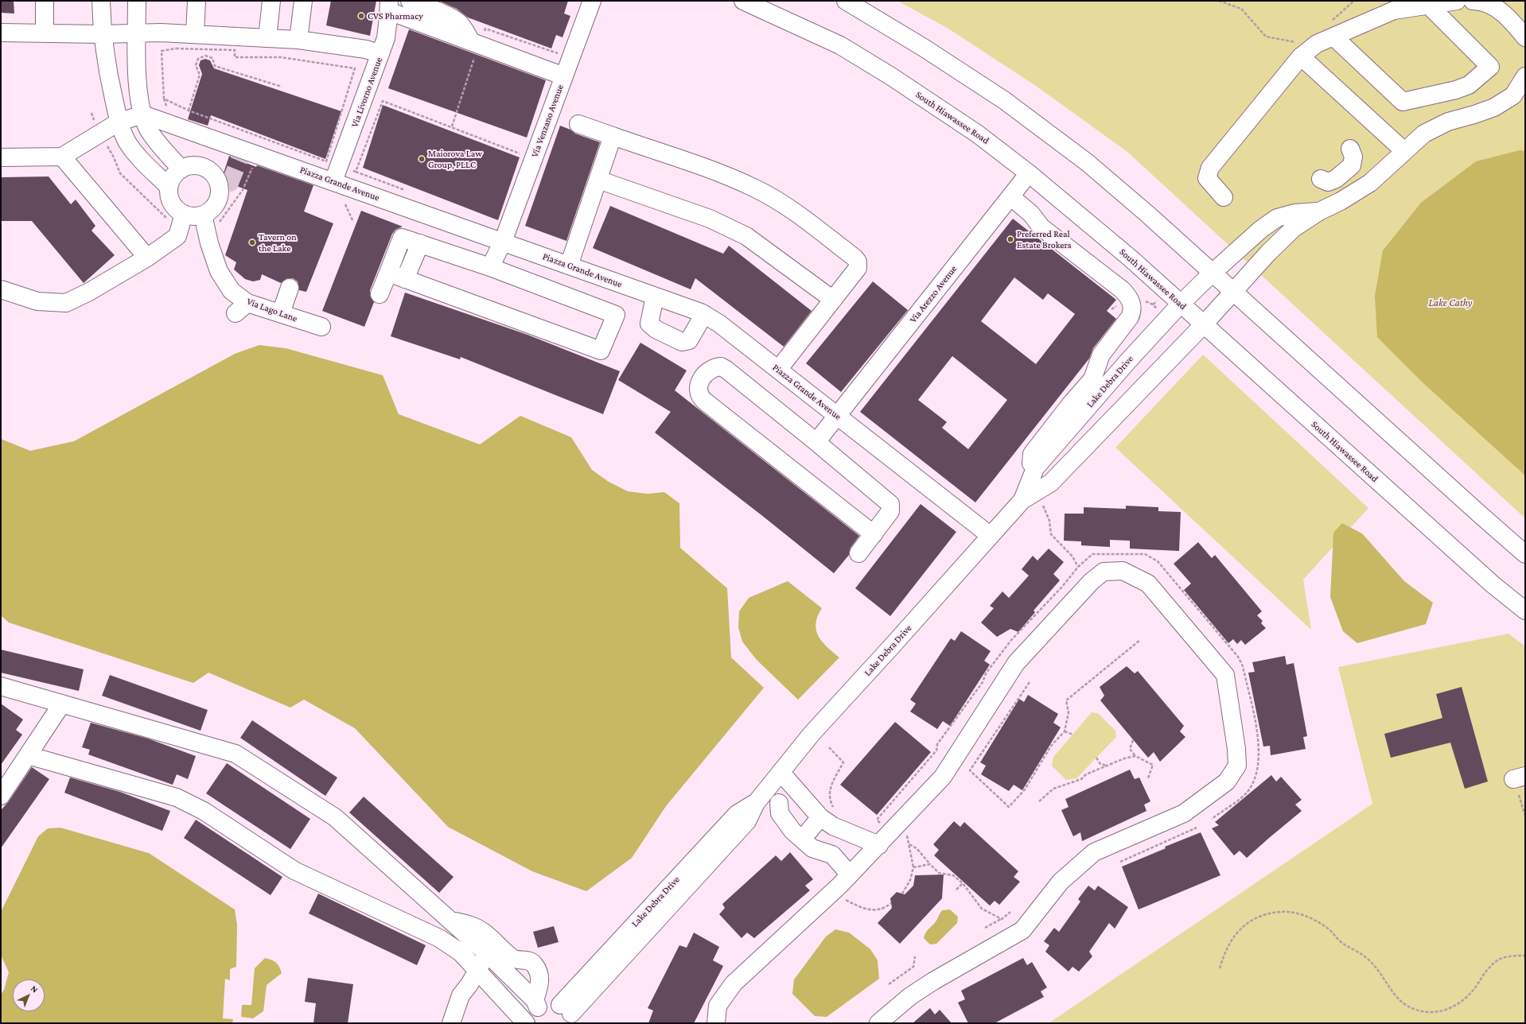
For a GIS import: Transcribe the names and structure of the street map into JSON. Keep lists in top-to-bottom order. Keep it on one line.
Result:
{"streets":{"street":["Via Livorno Avenue","South Hiawassee Road","Via Venzano Avenue","Piazza Grande Avenue","Via Arezzo Avenue","Via Lago Lane","Lake Debra Drive"]},"crossings":[["Via Livorno Avenue","Piazza Grande Avenue"],["South Hiawassee Road","Via Arezzo Avenue"],["South Hiawassee Road","Lake Debra Drive"],["Via Venzano Avenue","Piazza Grande Avenue"],["Piazza Grande Avenue","Via Arezzo Avenue"],["Piazza Grande Avenue","Lake Debra Drive"]],"water":["Lake Cathy"],"places":["CVS Pharmacy","Maiorova Law Group, PLLC","Preferred Real Estate Brokers","Tavern on the Lake"],"north":"top right"}
